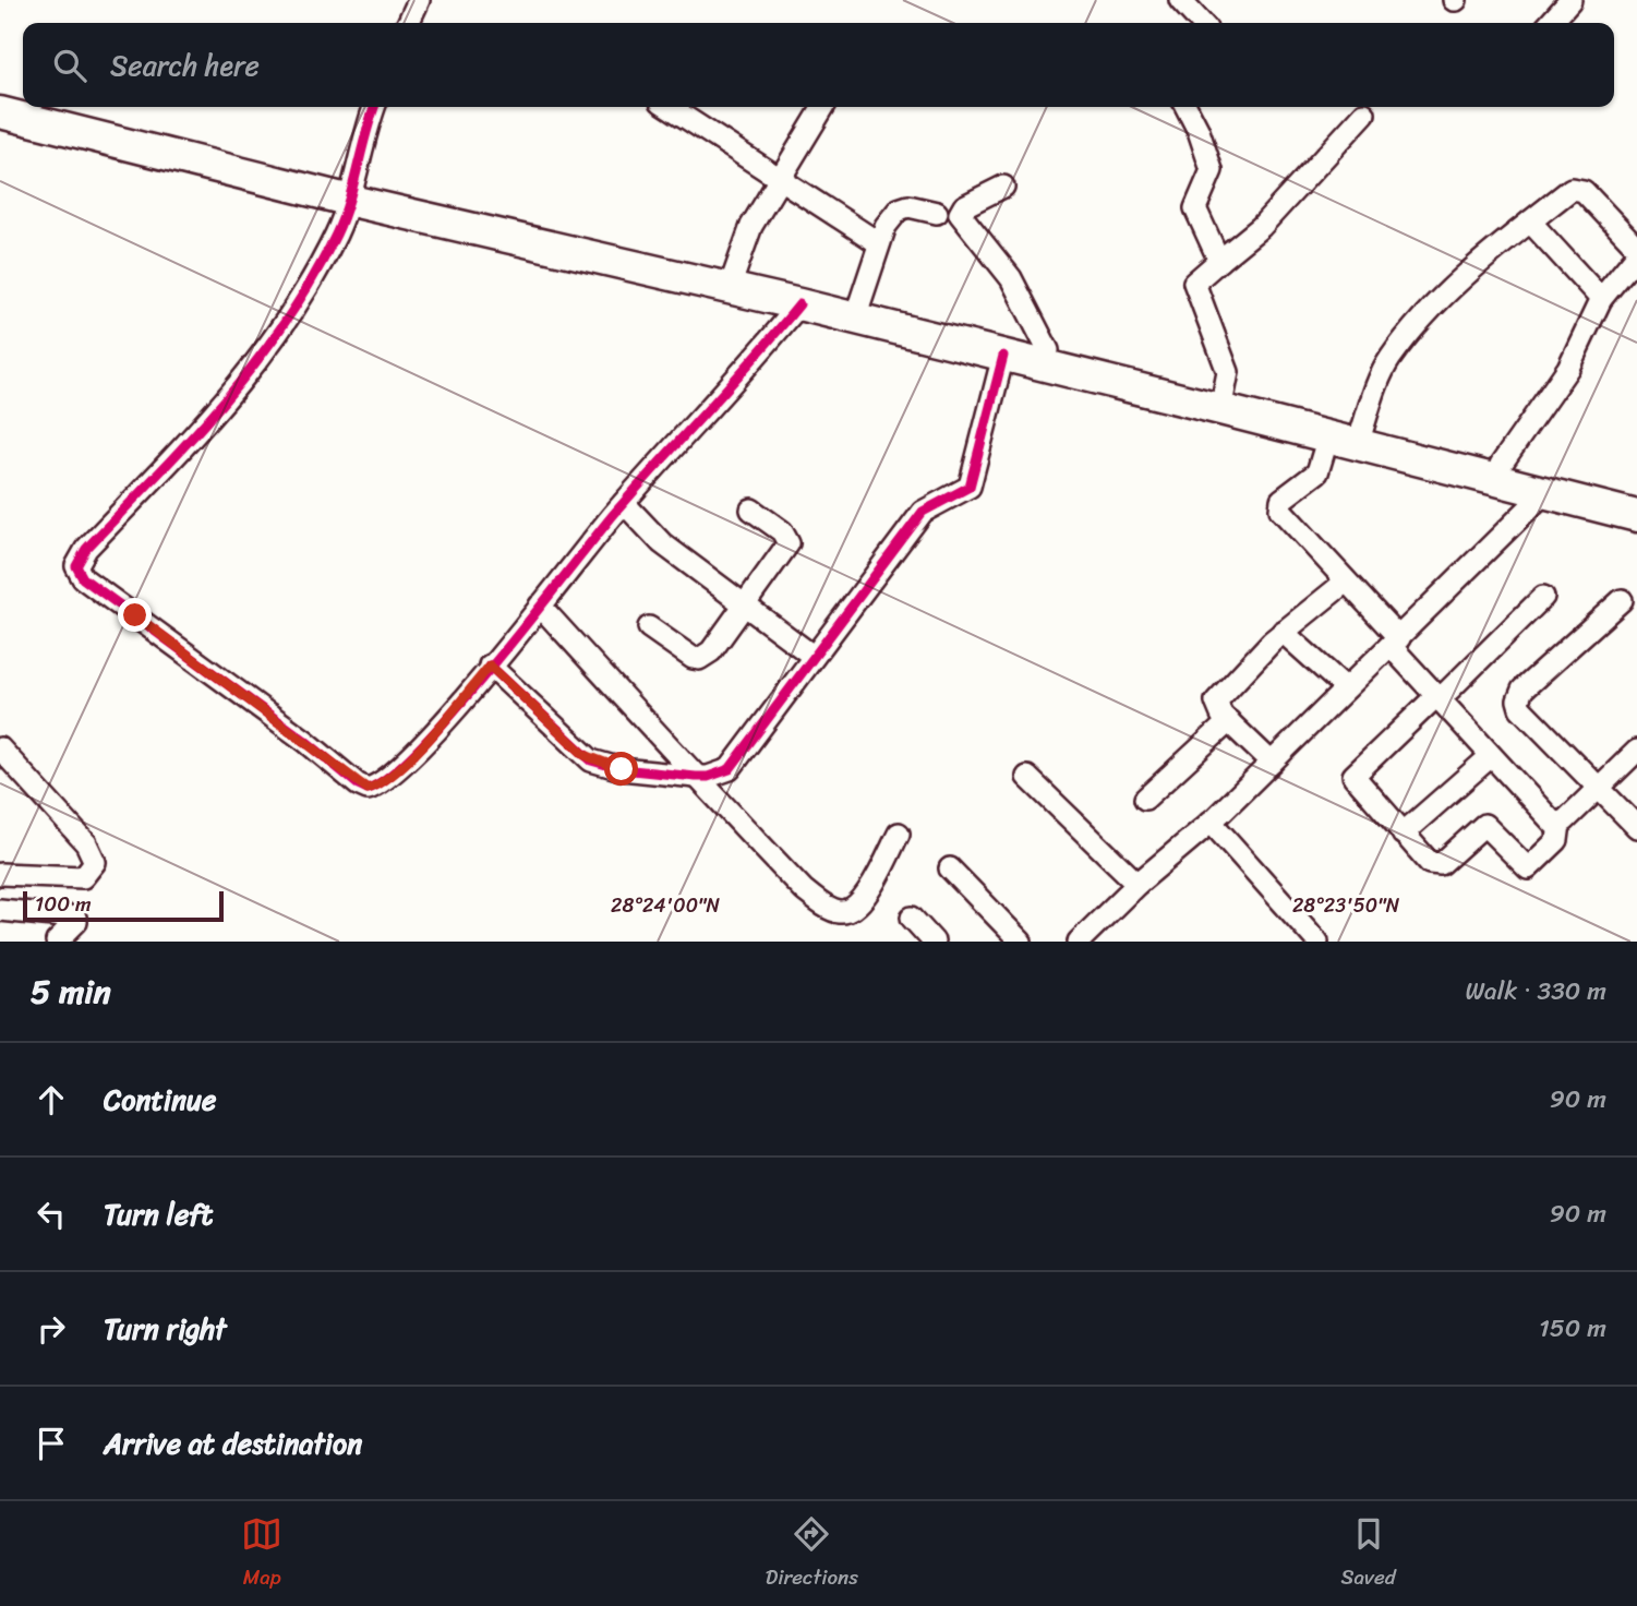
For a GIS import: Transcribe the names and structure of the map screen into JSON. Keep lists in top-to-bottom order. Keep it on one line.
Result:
{"scale_bar":"100 m","page":{"search":"Search here","scale":"100 m","heading":["5 min","Walk · 330 m"],"list":[["Continue","90 m"],["Turn left","90 m"],["Turn right","150 m"],"Arrive at destination"],"nav":["Map","Directions","Saved"]},"coordinates":["28°24'00\"N","28°23'50\"N"]}
